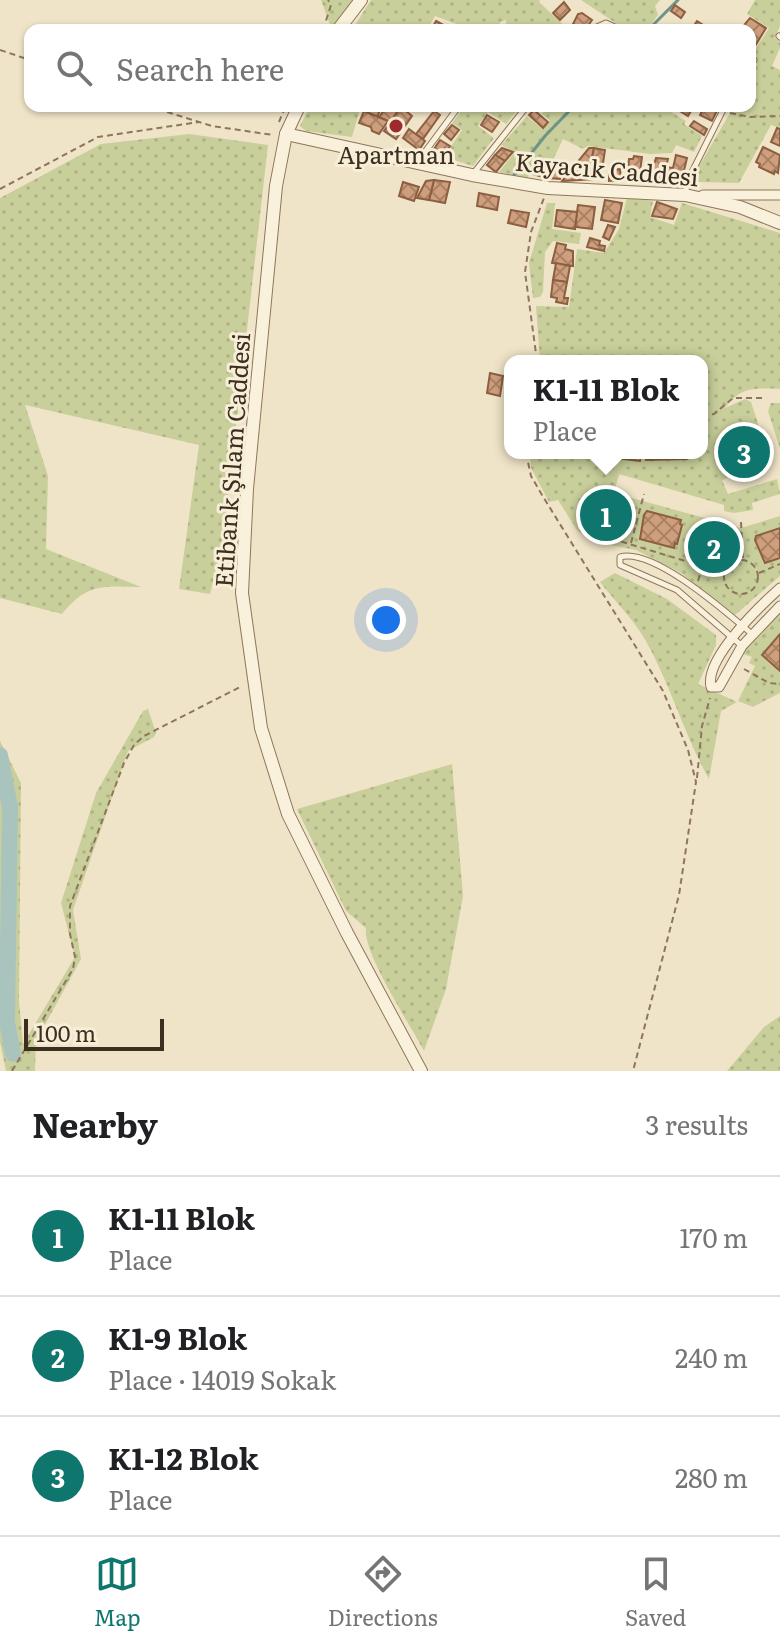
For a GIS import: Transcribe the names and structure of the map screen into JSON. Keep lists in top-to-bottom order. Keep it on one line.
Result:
{"streets":{"street":["Kayacık Caddesi","Etibank Şılam Caddesi"]},"crossings":[["Kayacık Caddesi","Etibank Şılam Caddesi"]],"places":["Apartman"],"scale_bar":"100 m","page":{"search":"Search here","popup":["K1-11 Blok","Place"],"pins":["3","1","2"],"scale":"100 m","heading":["Nearby","3 results"],"list":[{"mark":"1","name":"K1-11 Blok","note":"Place","value":"170 m"},{"mark":"2","name":"K1-9 Blok","note":"Place · 14019 Sokak","value":"240 m"},{"mark":"3","name":"K1-12 Blok","note":"Place","value":"280 m"}],"nav":["Map","Directions","Saved"]}}
